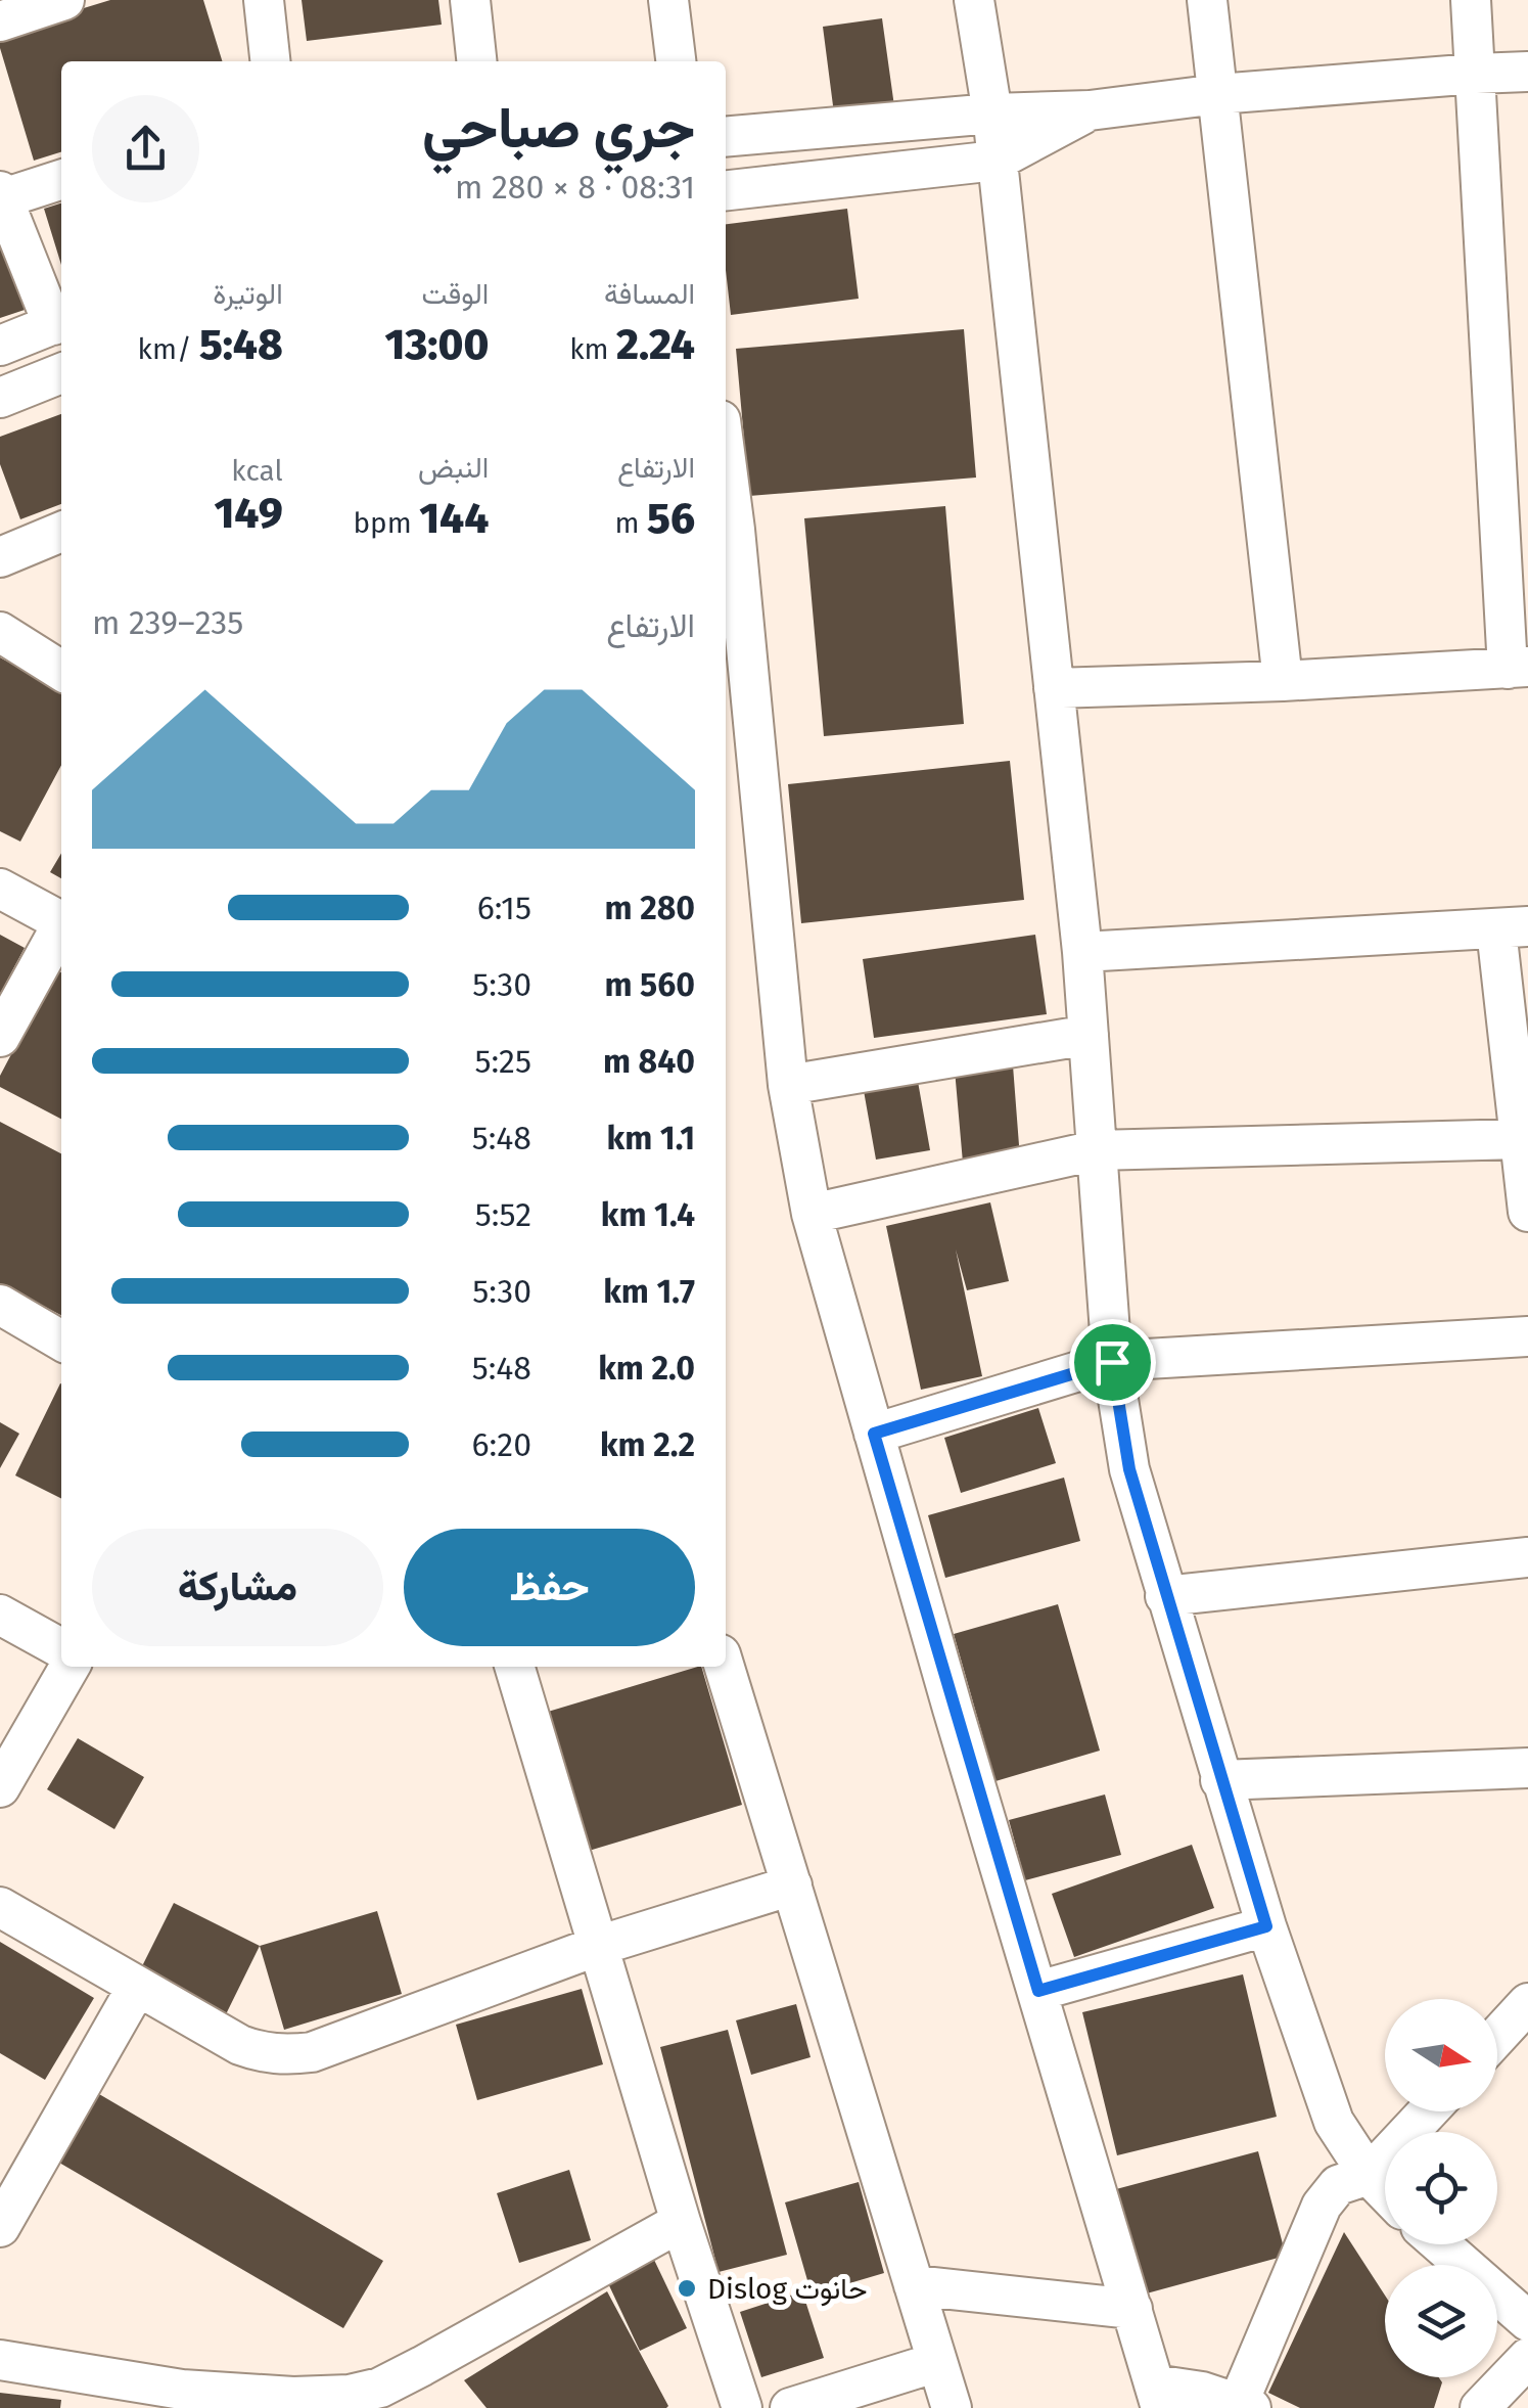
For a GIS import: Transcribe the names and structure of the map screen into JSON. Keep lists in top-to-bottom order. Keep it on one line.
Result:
{"places":["Dislog حانوت"],"north":"right","page":{"heading":["جري صباحي","08:31 · 8 × 280 m"],"stats":[["المسافة","2.24 km"],["الوقت","13:00"],["الوتيرة","5:48 /km"],["الارتفاع","56 m"],["النبض","144 bpm"],["kcal","149"]],"chart":["الارتفاع","235–239 m"],"list":[{"name":"280 m","note":"6:15"},{"name":"560 m","note":"5:30"},{"name":"840 m","note":"5:25"},{"name":"1.1 km","note":"5:48"},{"name":"1.4 km","note":"5:52"},{"name":"1.7 km","note":"5:30"},{"name":"2.0 km","note":"5:48"},{"name":"2.2 km","note":"6:20"}],"buttons":["حفظ","مشاركة"]}}
